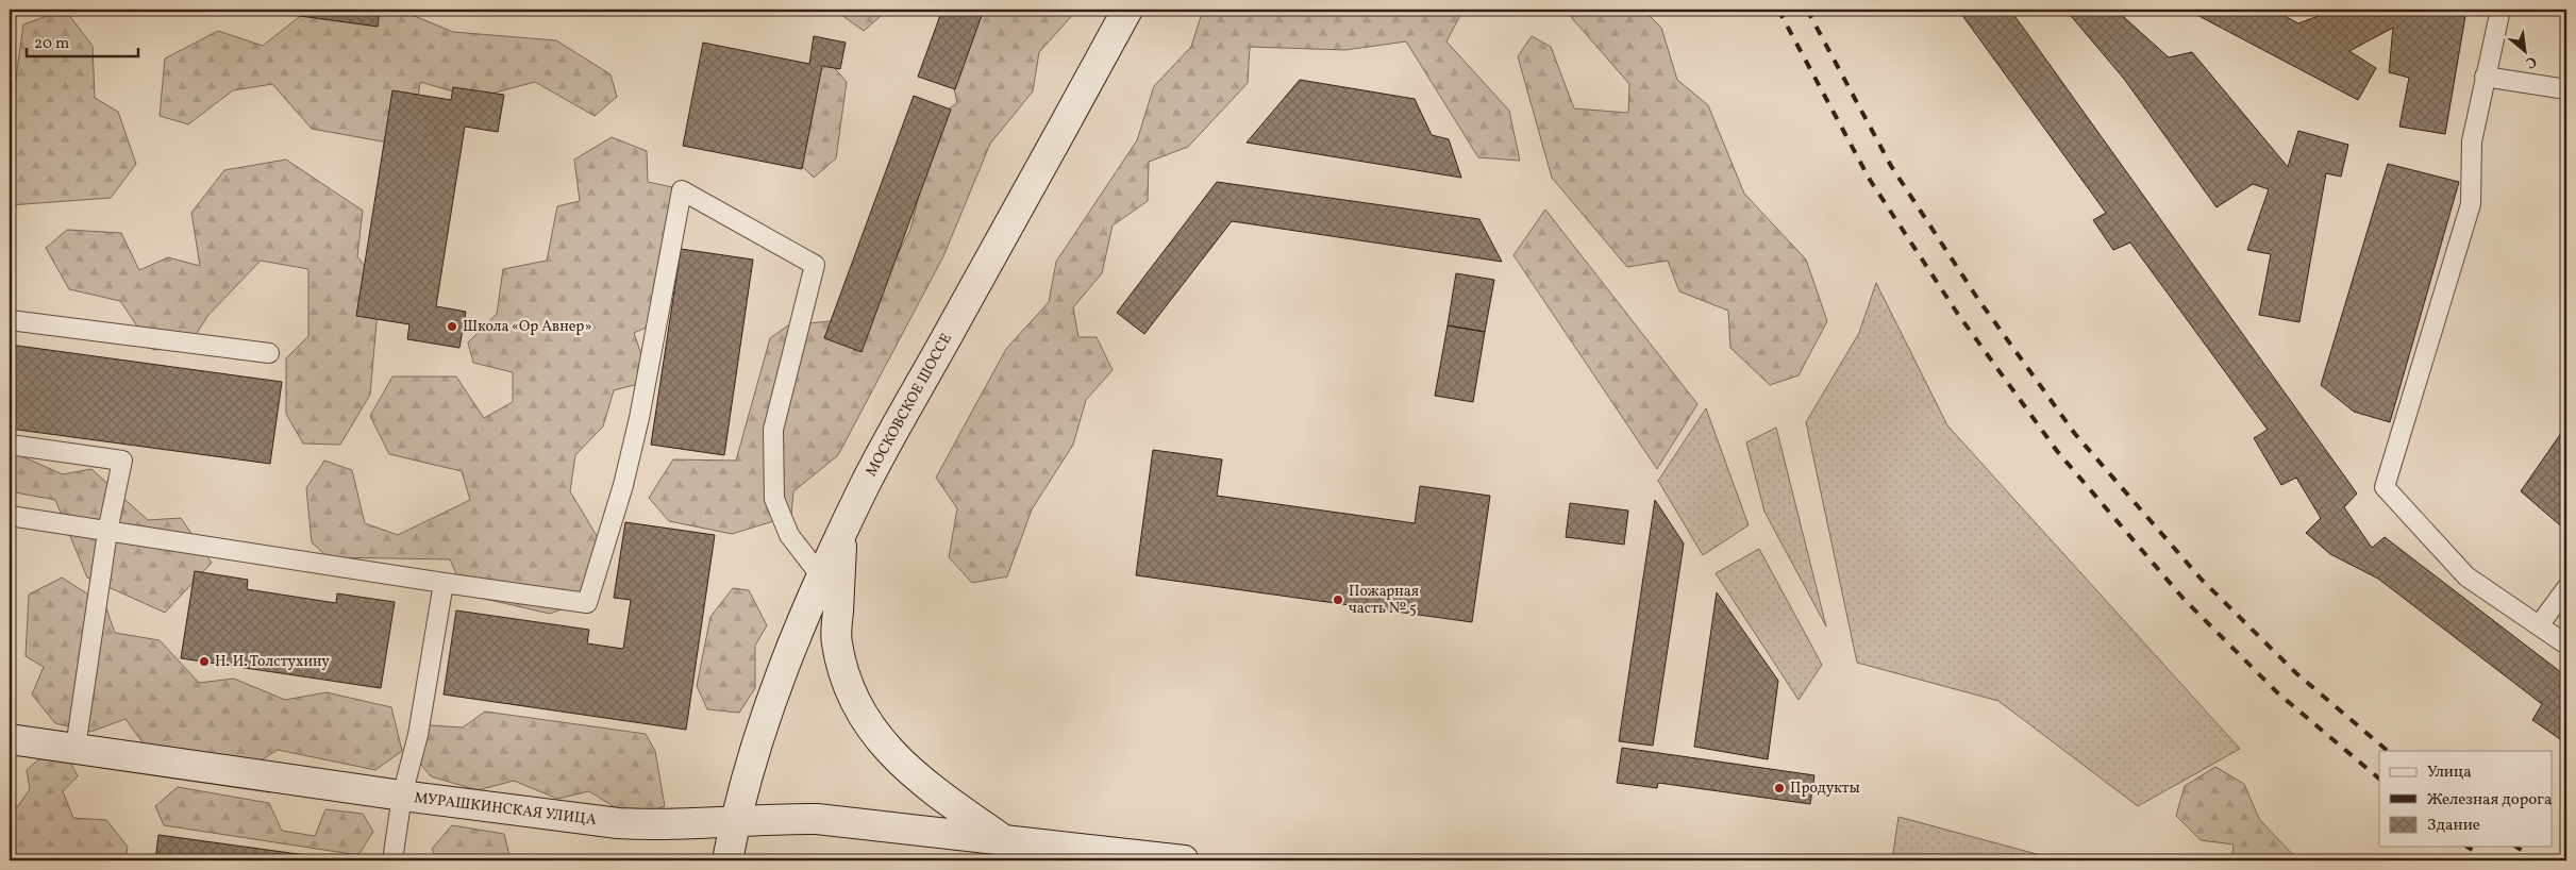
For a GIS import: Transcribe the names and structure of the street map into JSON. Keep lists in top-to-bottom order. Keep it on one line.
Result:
{"streets":{"main road":["МОСКОВСКОЕ ШОССЕ","МУРАШКИНСКАЯ УЛИЦА"]},"crossings":[["МОСКОВСКОЕ ШОССЕ","МУРАШКИНСКАЯ УЛИЦА"]],"places":["Школа «Ор Авнер»","Пожарная часть № 5","Н. И. Толстухину","Продукты"],"legend":["Улица","Железная дорога","Здание"],"scale_bar":"20 m","north":"bottom right"}
